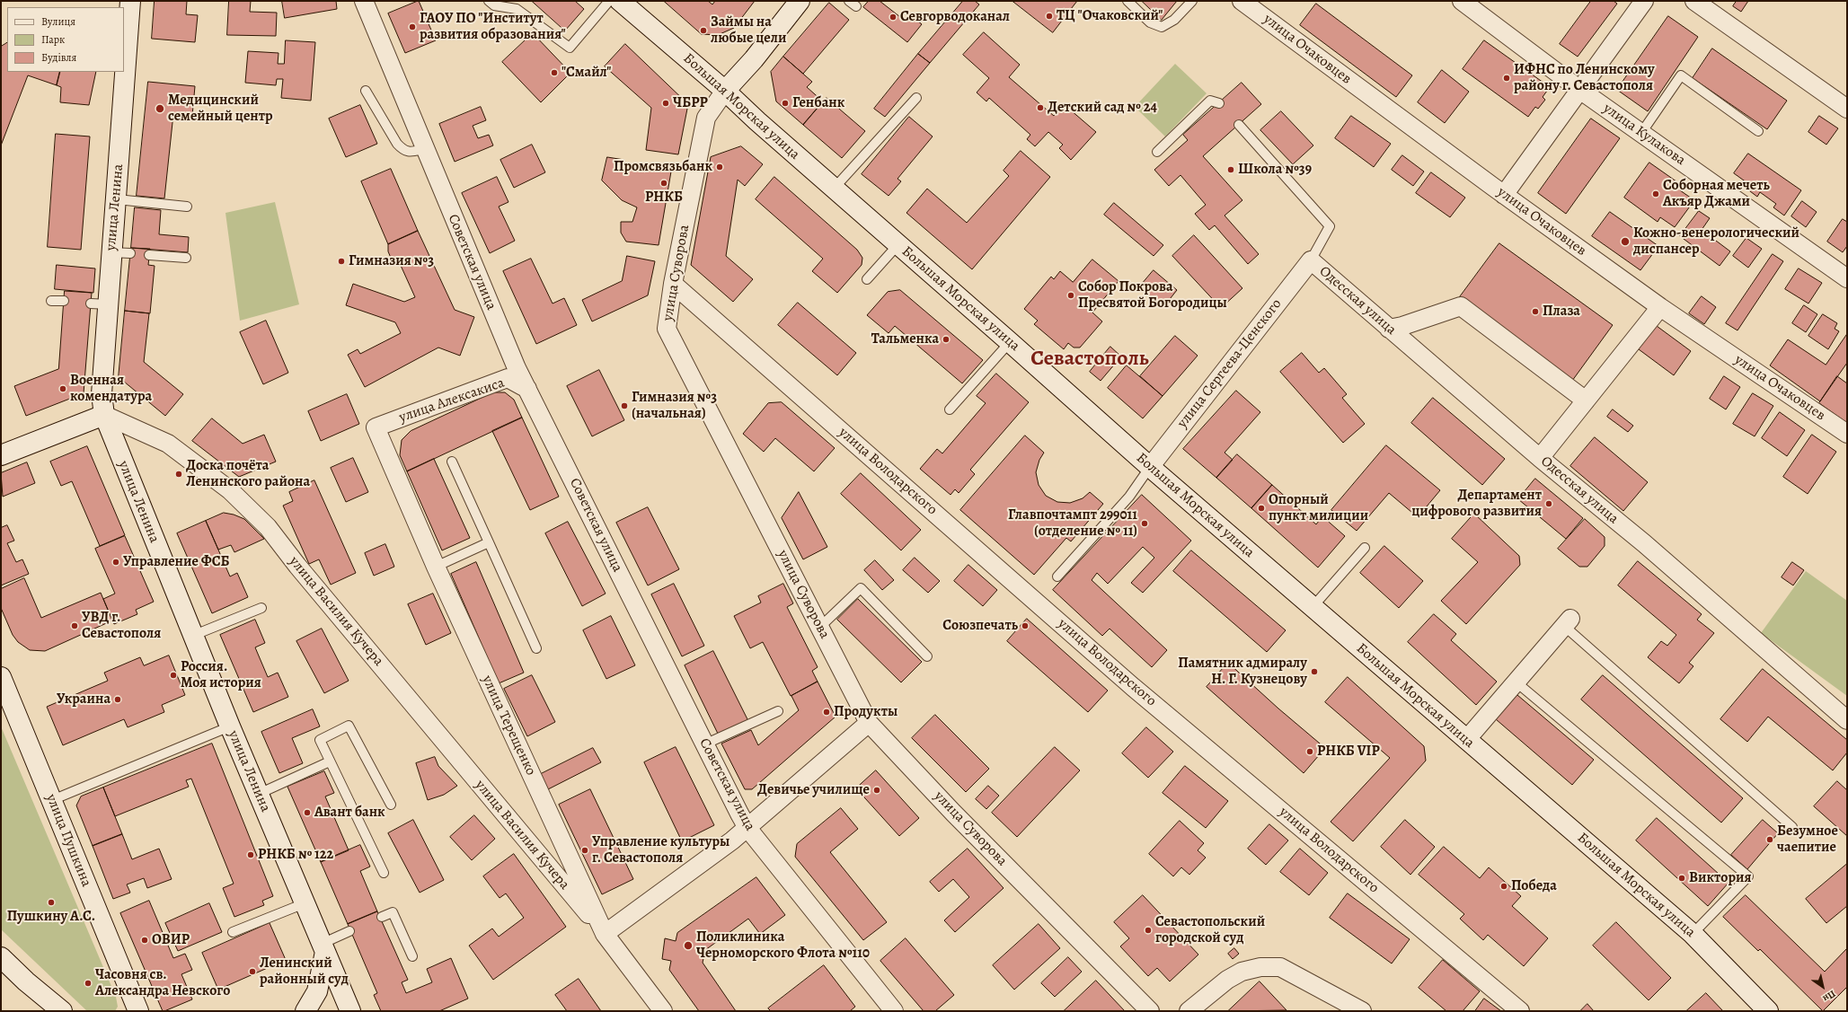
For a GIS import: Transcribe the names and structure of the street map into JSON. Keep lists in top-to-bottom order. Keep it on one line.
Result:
{"streets":{"main road":["Большая Морская улица","улица Ленина","улица Пушкина"],"street":["улица Очаковцев","улица Кулакова","Советская улица","улица Суворова","Одесская улица","улица Сергеева-Ценского","улица Алексакиса","улица Володарского","улица Василия Кучера","улица Терещенко"]},"crossings":[["Большая Морская улица","улица Суворова"],["Большая Морская улица","улица Сергеева-Ценского"],["улица Ленина","улица Василия Кучера"],["Советская улица","улица Алексакиса"],["улица Суворова","улица Володарского"],["Одесская улица","улица Сергеева-Ценского"],["улица Алексакиса","улица Терещенко"],["улица Василия Кучера","улица Терещенко"]],"districts":["Севастополь"],"places":["ТЦ \"Очаковский\"","Севгорводоканал","ГАОУ ПО \"Институт развития образования\"","Займы на любые цели","\"Смайл\"","ИФНС по Ленинскому району г. Севастополя","ЧБРР","Генбанк","Детский сад № 24","Медицинский семейный центр","Промсвязьбанк","Школа №39","РНКБ","Соборная мечеть Акъяр Джами","Кожно-венерологический диспансер","Гимназия №3","Собор Покрова Пресвятой Богородицы","Плаза","Тальменка","Военная комендатура","Гимназия №3 (начальная)","Доска почёта Ленинского района","Департамент цифрового развития","Опорный пункт милиции","Главпочтампт 299011 (отделение № 11)","Управление ФСБ","УВД г. Севастополя","Союзпечать","Памятник адмиралу Н. Г. Кузнецову","Россия. Моя история","Украина","Продукты","РНКБ VIP","Девичье училище","Авант банк","Безумное чаепитие","Управление культуры г. Севастополя","РНКБ № 122","Виктория","Победа","Пушкину А.С.","Севастопольский городской суд","ОВИР","Поликлиника Черноморского Флота №110","Ленинский районный суд","Часовня св. Александра Невского"],"legend":["Вулиця","Парк","Будівля"],"north":"bottom right"}
